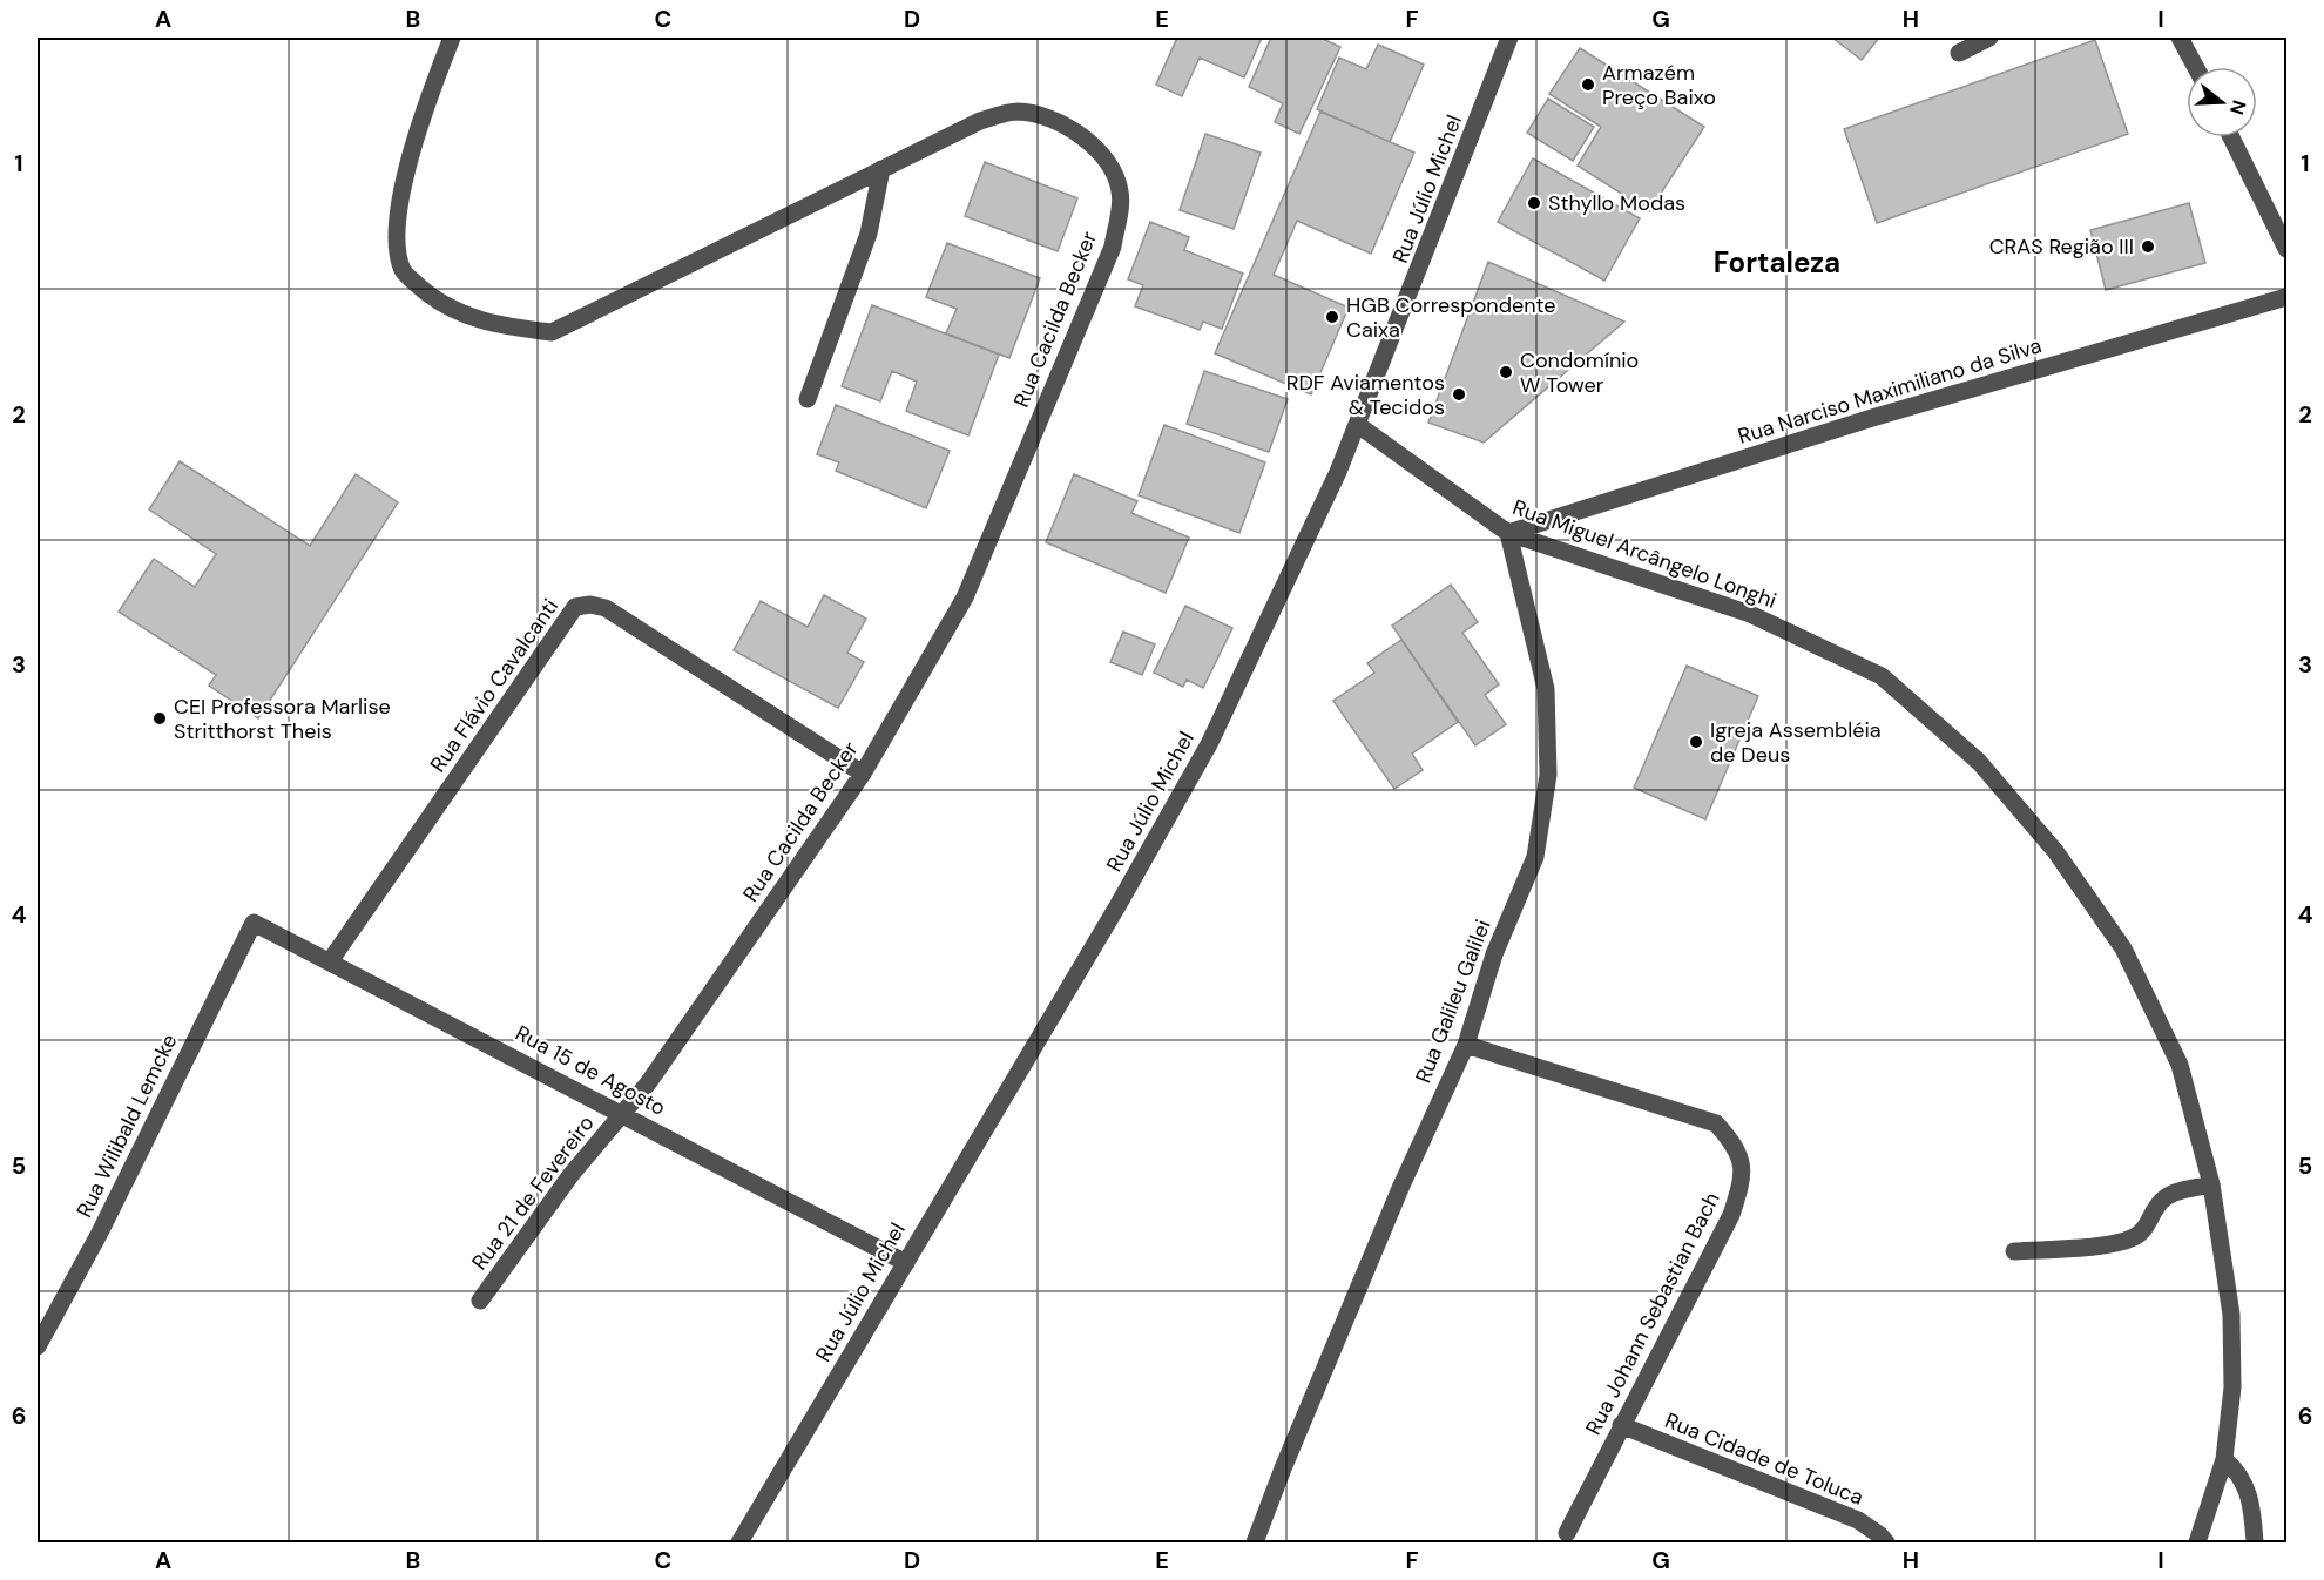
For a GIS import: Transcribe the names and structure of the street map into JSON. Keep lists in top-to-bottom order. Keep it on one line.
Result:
{"streets":{"street":["Rua Júlio Michel","Rua Cacilda Becker","Rua Narciso Maximiliano da Silva","Rua Miguel Arcângelo Longhi","Rua Flávio Cavalcanti","Rua Galileu Galilei","Rua 15 de Agosto","Rua Wilibald Lemcke","Rua 21 de Fevereiro","Rua Johann Sebastian Bach","Rua Cidade de Toluca"]},"crossings":[["Rua Júlio Michel","Rua Miguel Arcângelo Longhi"],["Rua Júlio Michel","Rua 15 de Agosto"],["Rua Cacilda Becker","Rua Flávio Cavalcanti"],["Rua Cacilda Becker","Rua 15 de Agosto"],["Rua Cacilda Becker","Rua 21 de Fevereiro"],["Rua Narciso Maximiliano da Silva","Rua Miguel Arcângelo Longhi"],["Rua Narciso Maximiliano da Silva","Rua Galileu Galilei"],["Rua Miguel Arcângelo Longhi","Rua Galileu Galilei"],["Rua Flávio Cavalcanti","Rua 15 de Agosto"],["Rua Galileu Galilei","Rua Johann Sebastian Bach"],["Rua 15 de Agosto","Rua Wilibald Lemcke"],["Rua 15 de Agosto","Rua 21 de Fevereiro"],["Rua Johann Sebastian Bach","Rua Cidade de Toluca"]],"districts":["Fortaleza"],"places":["Armazém Preço Baixo","Sthyllo Modas","CRAS Região III","HGB Correspondente Caixa","Condomínio W Tower","RDF Aviamentos & Tecidos","CEI Professora Marlise Stritthorst Theis","Igreja Assembléia de Deus"],"north":"right","grid":{"columns":["A","B","C","D","E","F","G","H","I"],"rows":["1","2","3","4","5","6"]}}
